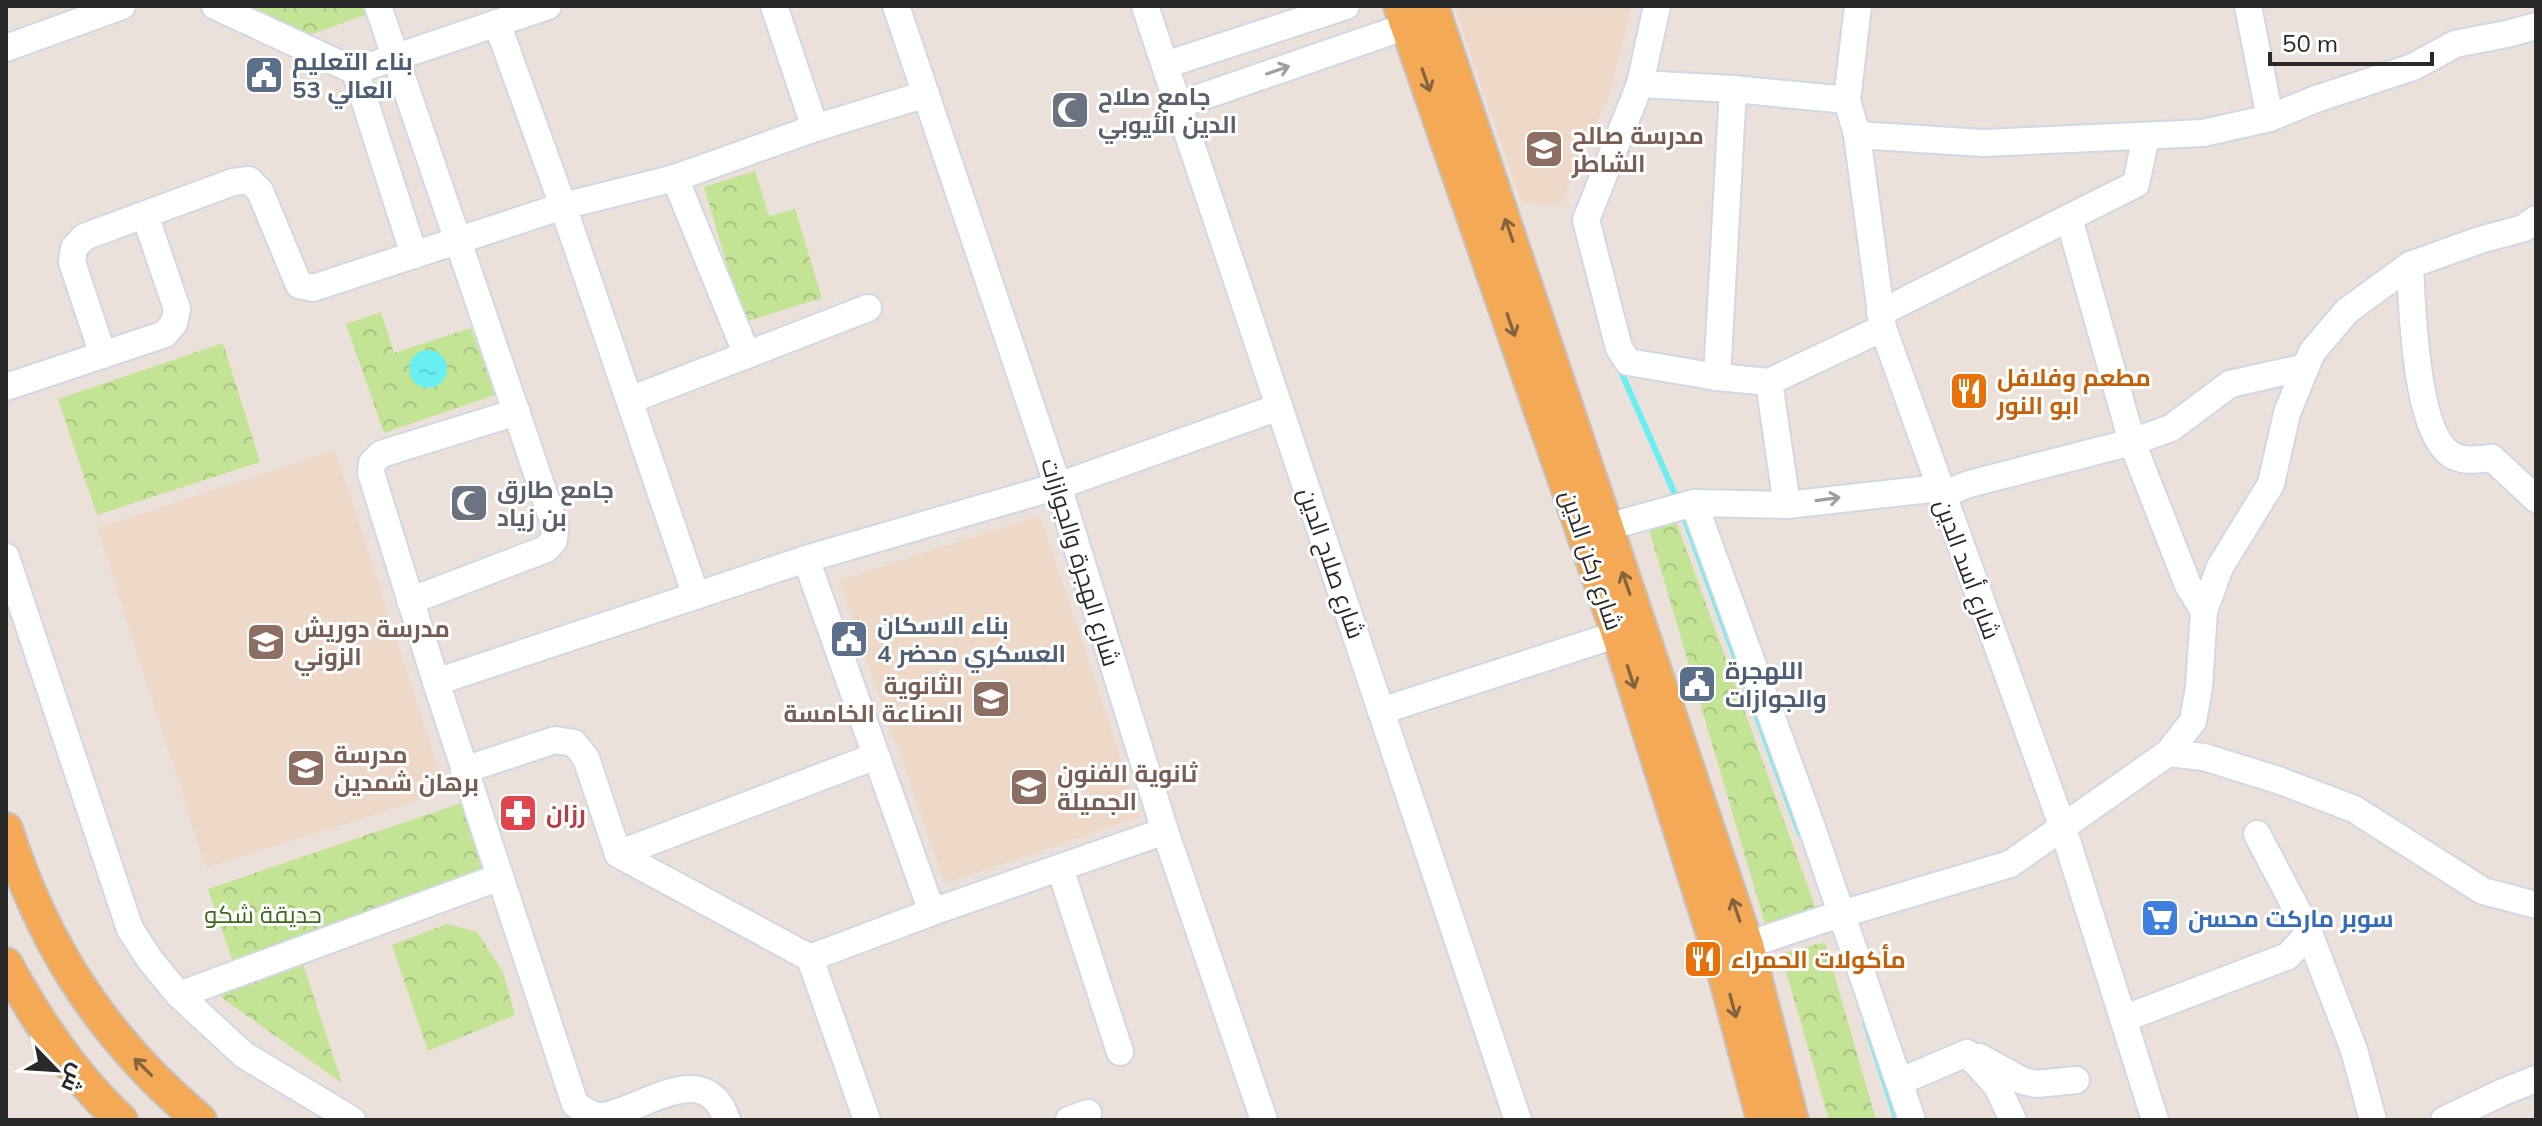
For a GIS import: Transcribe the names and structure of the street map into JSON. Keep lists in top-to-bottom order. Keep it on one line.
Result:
{"streets":{"main road":["شارع ركن الدين"],"street":["شارع الهجرة والجوازات","شارع صلاح الدين","شارع أسد الدين"]},"parks":["حديقة شكو"],"places":{"public building":["بناء التعليم العالي 53","بناء الاسكان العسكري محضر 4","اللهجرة والجوازات"],"mosque":["جامع صلاح الدين الأيوبي","جامع طارق بن زياد"],"school or university":["مدرسة صالح الشاطر","مدرسة دوريش الزوني","الثانوية الصناعة الخامسة","مدرسة برهان شمدين","ثانوية الفنون الجميلة"],"restaurant":["مطعم وفلافل ابو النور","مأكولات الحمراء"],"pharmacy":["رزان"],"supermarket":["سوبر ماركت محسن"]},"scale_bar":"50 m","north":"bottom right"}
